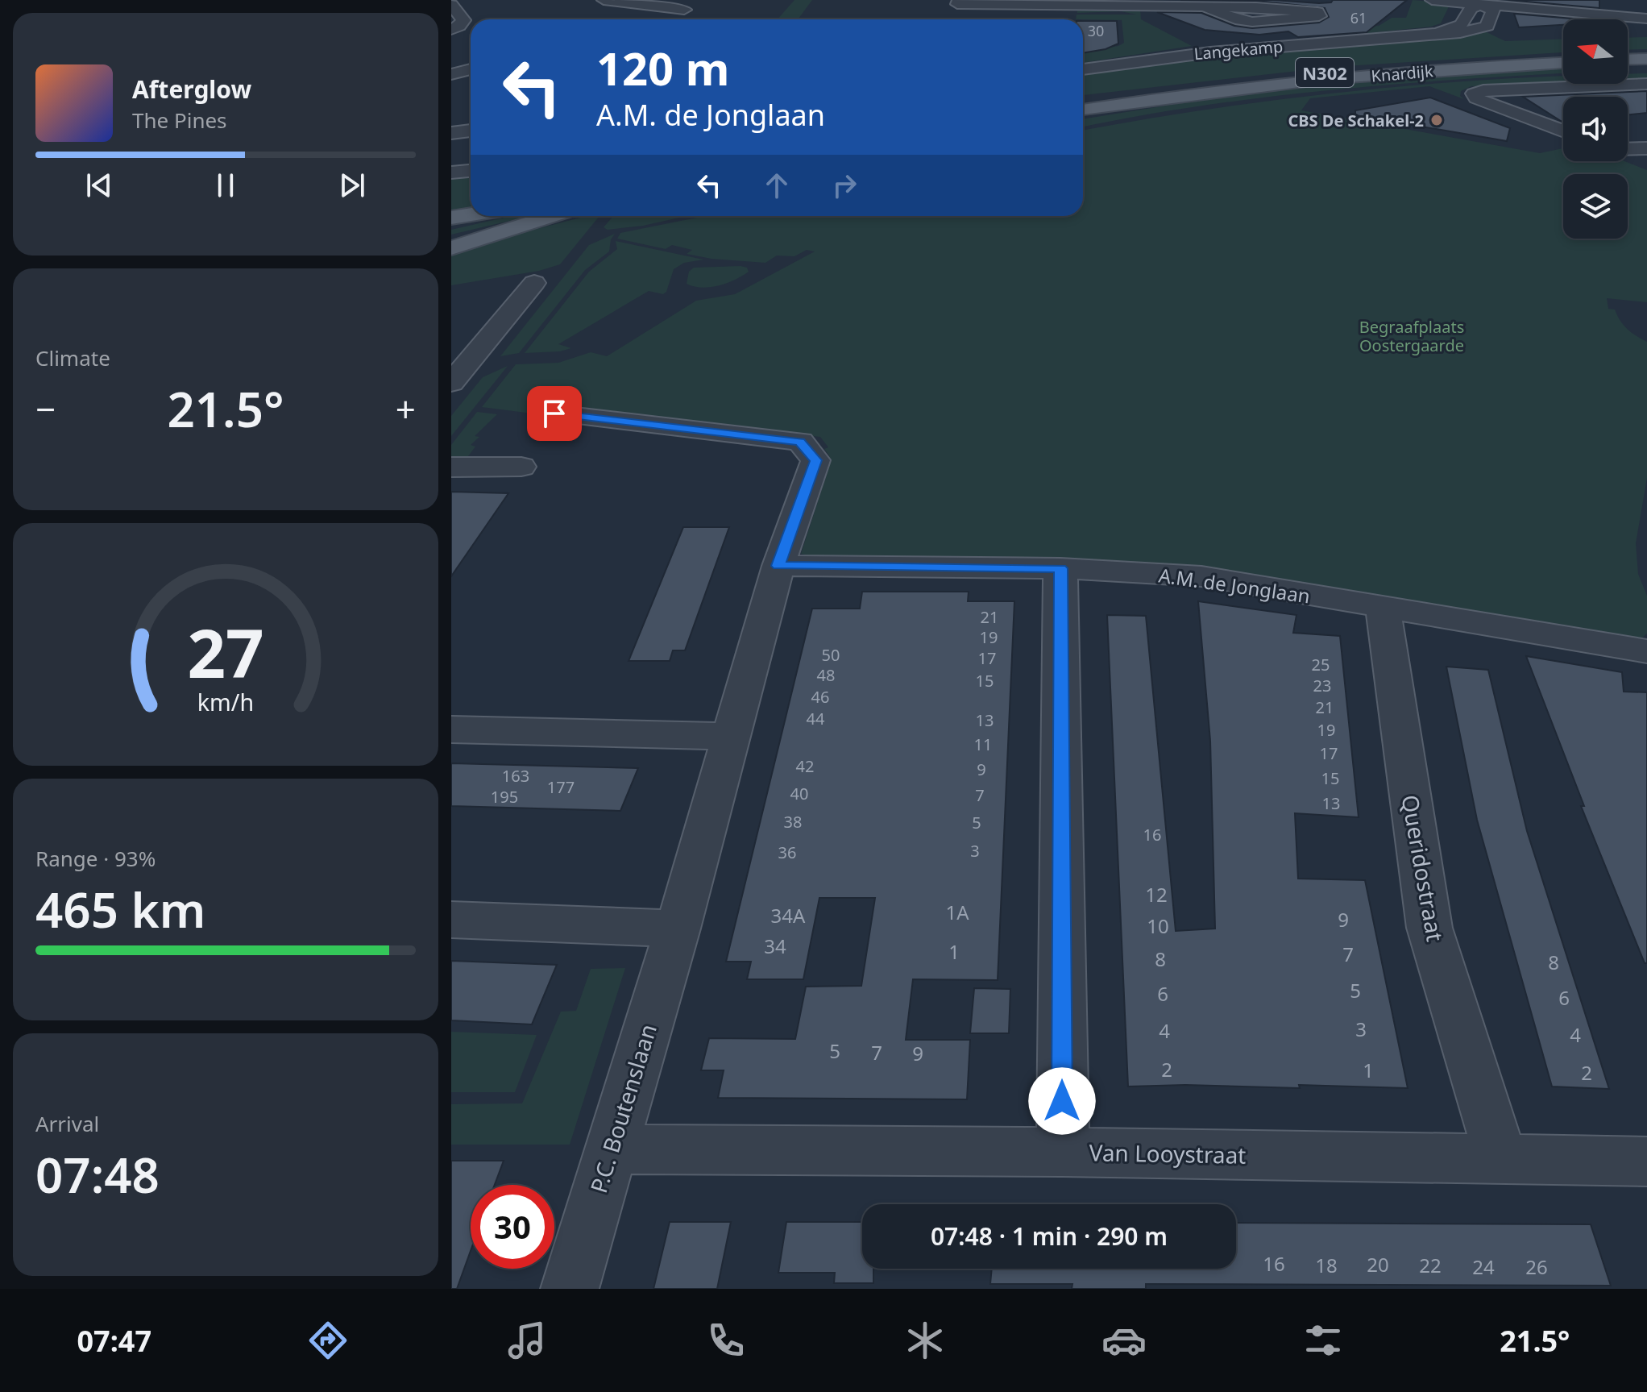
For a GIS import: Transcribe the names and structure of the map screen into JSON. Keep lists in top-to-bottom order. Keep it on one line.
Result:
{"streets":{"main road":["N302","Knardijk"],"street":["Langekamp","A.M. de Jonglaan","Queridostraat","P.C. Boutenslaan","Van Looystraat"]},"crossings":[["A.M. de Jonglaan","Queridostraat"],["A.M. de Jonglaan","P.C. Boutenslaan"],["Queridostraat","Van Looystraat"],["P.C. Boutenslaan","Van Looystraat"]],"parks":["Begraafplaats Oostergaarde"],"places":["CBS De Schakel-2"],"house_numbers":["61","30","21","19","50","17","25","48","15","23","46","21","44","13","19","11","17","42","9","163","15","177","40","7","195","13","38","5","16","3","36","12","1A","34A","9","10","34","1","7","8","8","5","6","6","3","4","4","5","7","9","2","1","2","16","20","18","22","24","26"],"north":"left","page":{"turn":["120 m","A.M. de Jonglaan"],"song":["Afterglow","The Pines"],"tile":["Climate",["Range · 93%","465 km"],["Arrival","07:48"]],"heat":["−","21.5°","+"],"limit":"30","trip":"07:48 · 1 min · 290 m","tabs":["07:47","21.5°"],"gauge":["27","km/h"]}}
